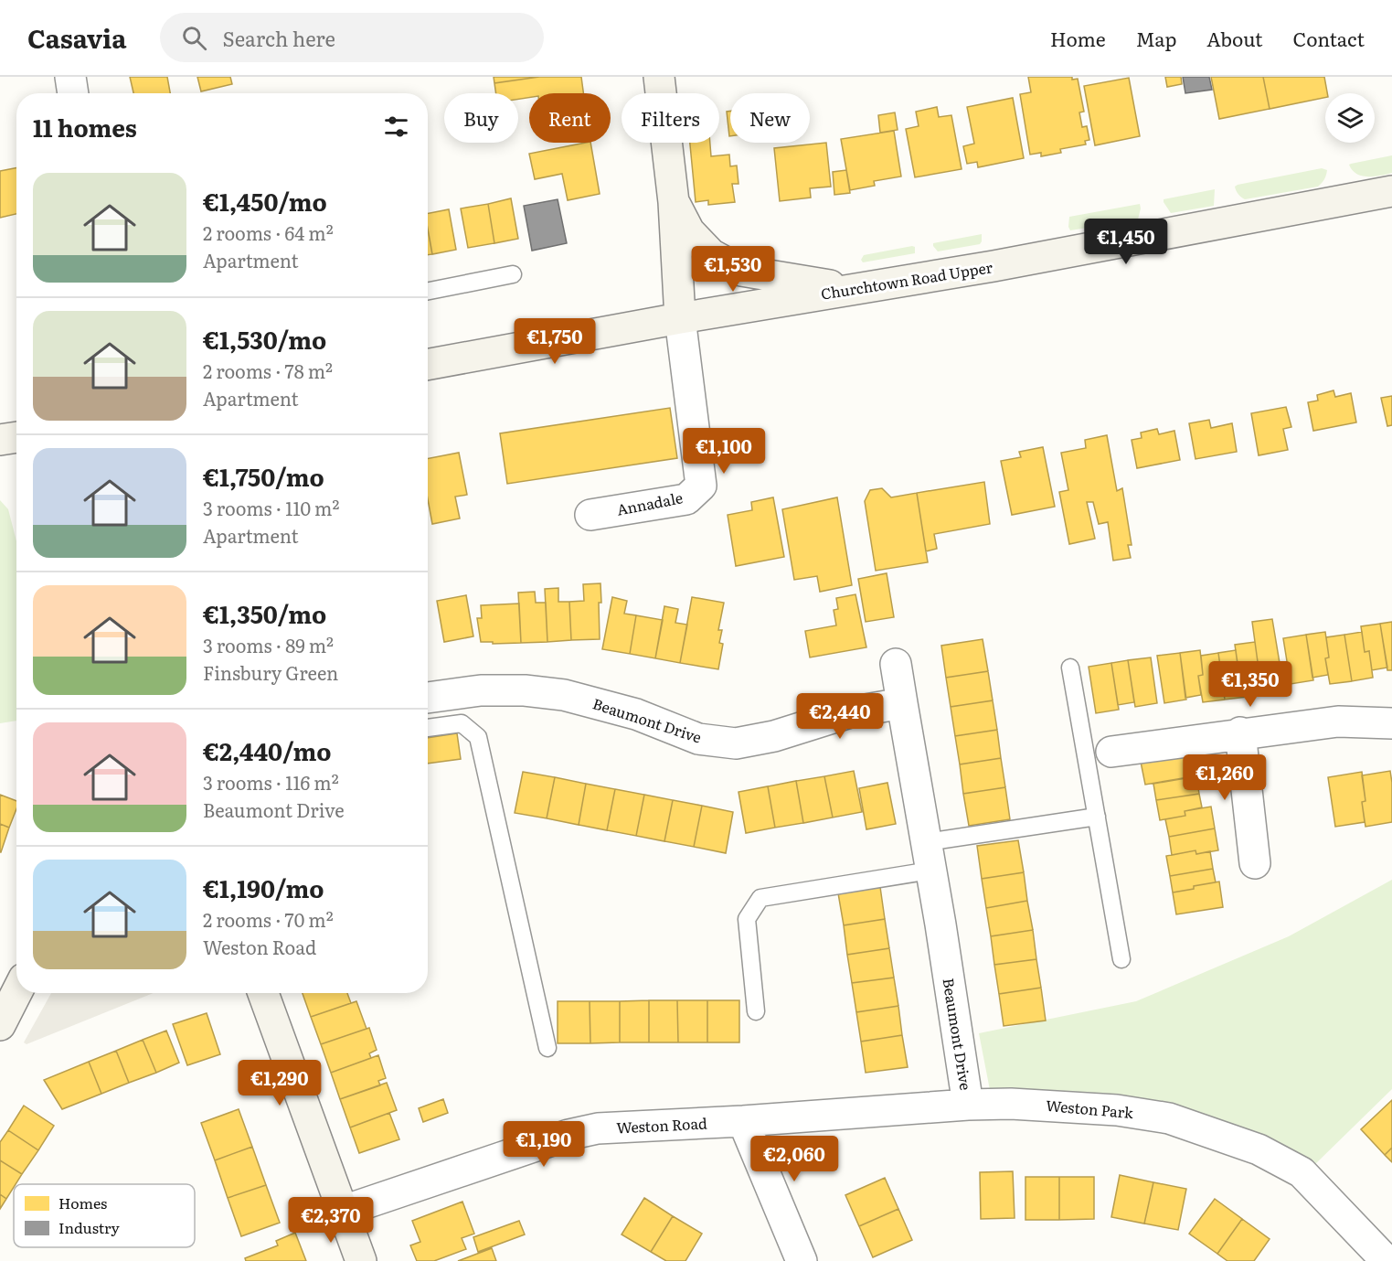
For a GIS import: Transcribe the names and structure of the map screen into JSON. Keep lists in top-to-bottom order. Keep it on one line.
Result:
{"streets":{"main road":["Churchtown Road Upper"],"street":["Annadale","Beaumont Drive","Weston Park","Weston Road"]},"crossings":[["Churchtown Road Upper","Annadale"],["Beaumont Drive","Weston Park"],["Weston Park","Weston Road"]],"legend":["Homes","Industry"],"page":{"header":"Casavia","search":"Search here","nav":["Home","Map","About","Contact"],"chip":["Buy","Rent","Filters","New"],"heading":"11 homes","list":[{"name":"€1,450/mo","note":"2 rooms · 64 m² · Apartment"},{"name":"€1,530/mo","note":"2 rooms · 78 m² · Apartment"},{"name":"€1,750/mo","note":"3 rooms · 110 m² · Apartment"},{"name":"€1,350/mo","note":"3 rooms · 89 m² · Finsbury Green"},{"name":"€2,440/mo","note":"3 rooms · 116 m² · Beaumont Drive"},{"name":"€1,190/mo","note":"2 rooms · 70 m² · Weston Road"}],"price":["€1,450","€1,530","€1,750","€1,100","€1,350","€2,440","€1,260","€1,290","€1,190","€2,060","€2,370"]}}
